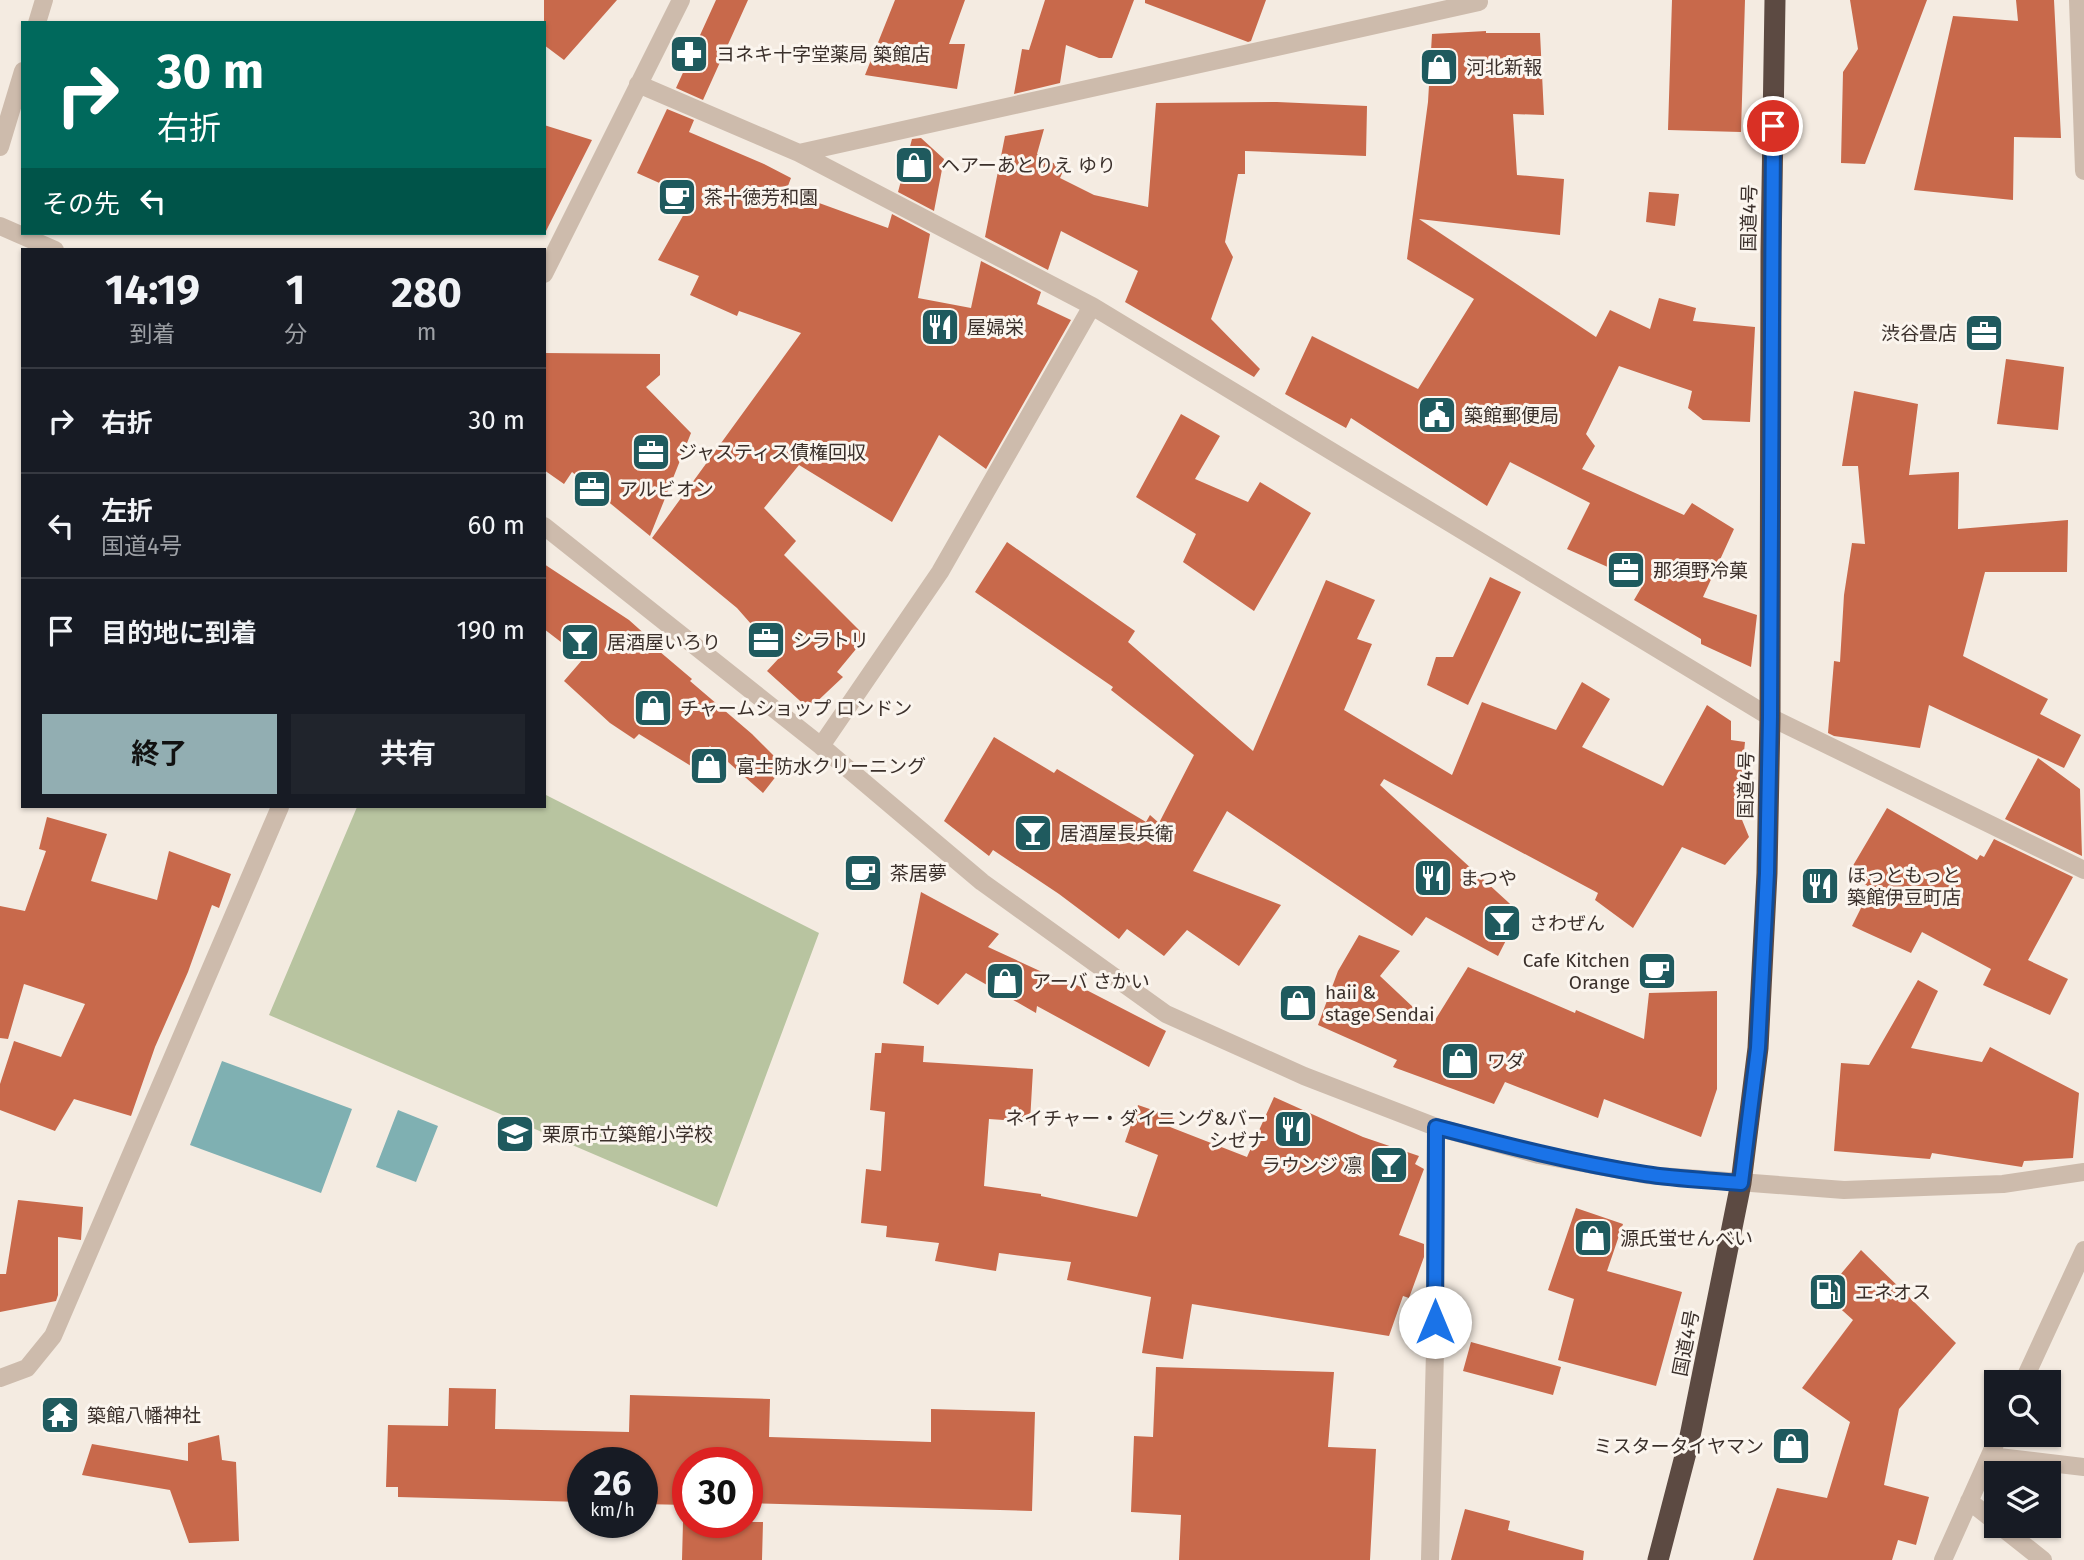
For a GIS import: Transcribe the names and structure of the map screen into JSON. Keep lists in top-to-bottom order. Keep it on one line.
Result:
{"streets":{"highway":["国道4号"]},"places":{"pharmacy":["ヨネキ十字堂薬局 築館店"],"shop":["河北新報","ヘアーあとりえ ゆり","チャームショップ ロンドン","富士防水クリーニング","アーバ さかい","haii & stage Sendai","ワダ","源氏蛍せんべい","ミスタータイヤマン"],"cafe":["茶十徳芳和園","茶居夢","Cafe Kitchen Orange"],"restaurant":["屋婦栄","まつや","ほっともっと 築館伊豆町店","ネイチャー・ダイニング&バー シゼナ"],"office":["渋谷畳店","ジャスティス債権回収","アルビオン","那須野冷菓","シラトリ"],"public building":["築館郵便局"],"bar":["居酒屋いろり","居酒屋長兵衛","さわぜん","ラウンジ 凛"],"school or university":["栗原市立築館小学校"],"fuel station":["エネオス"],"temple":["築館八幡神社"]},"page":{"turn":["30 m","右折"],"then":"その先","eta":["14:19","到着","1","分","280","m"],"list":[{"name":"右折","value":"30 m"},{"name":"左折","note":"国道4号","value":"60 m"},{"name":"目的地に到着","value":"190 m"}],"buttons":["終了","共有"],"speed":"26 km/h","limit":"30"}}
